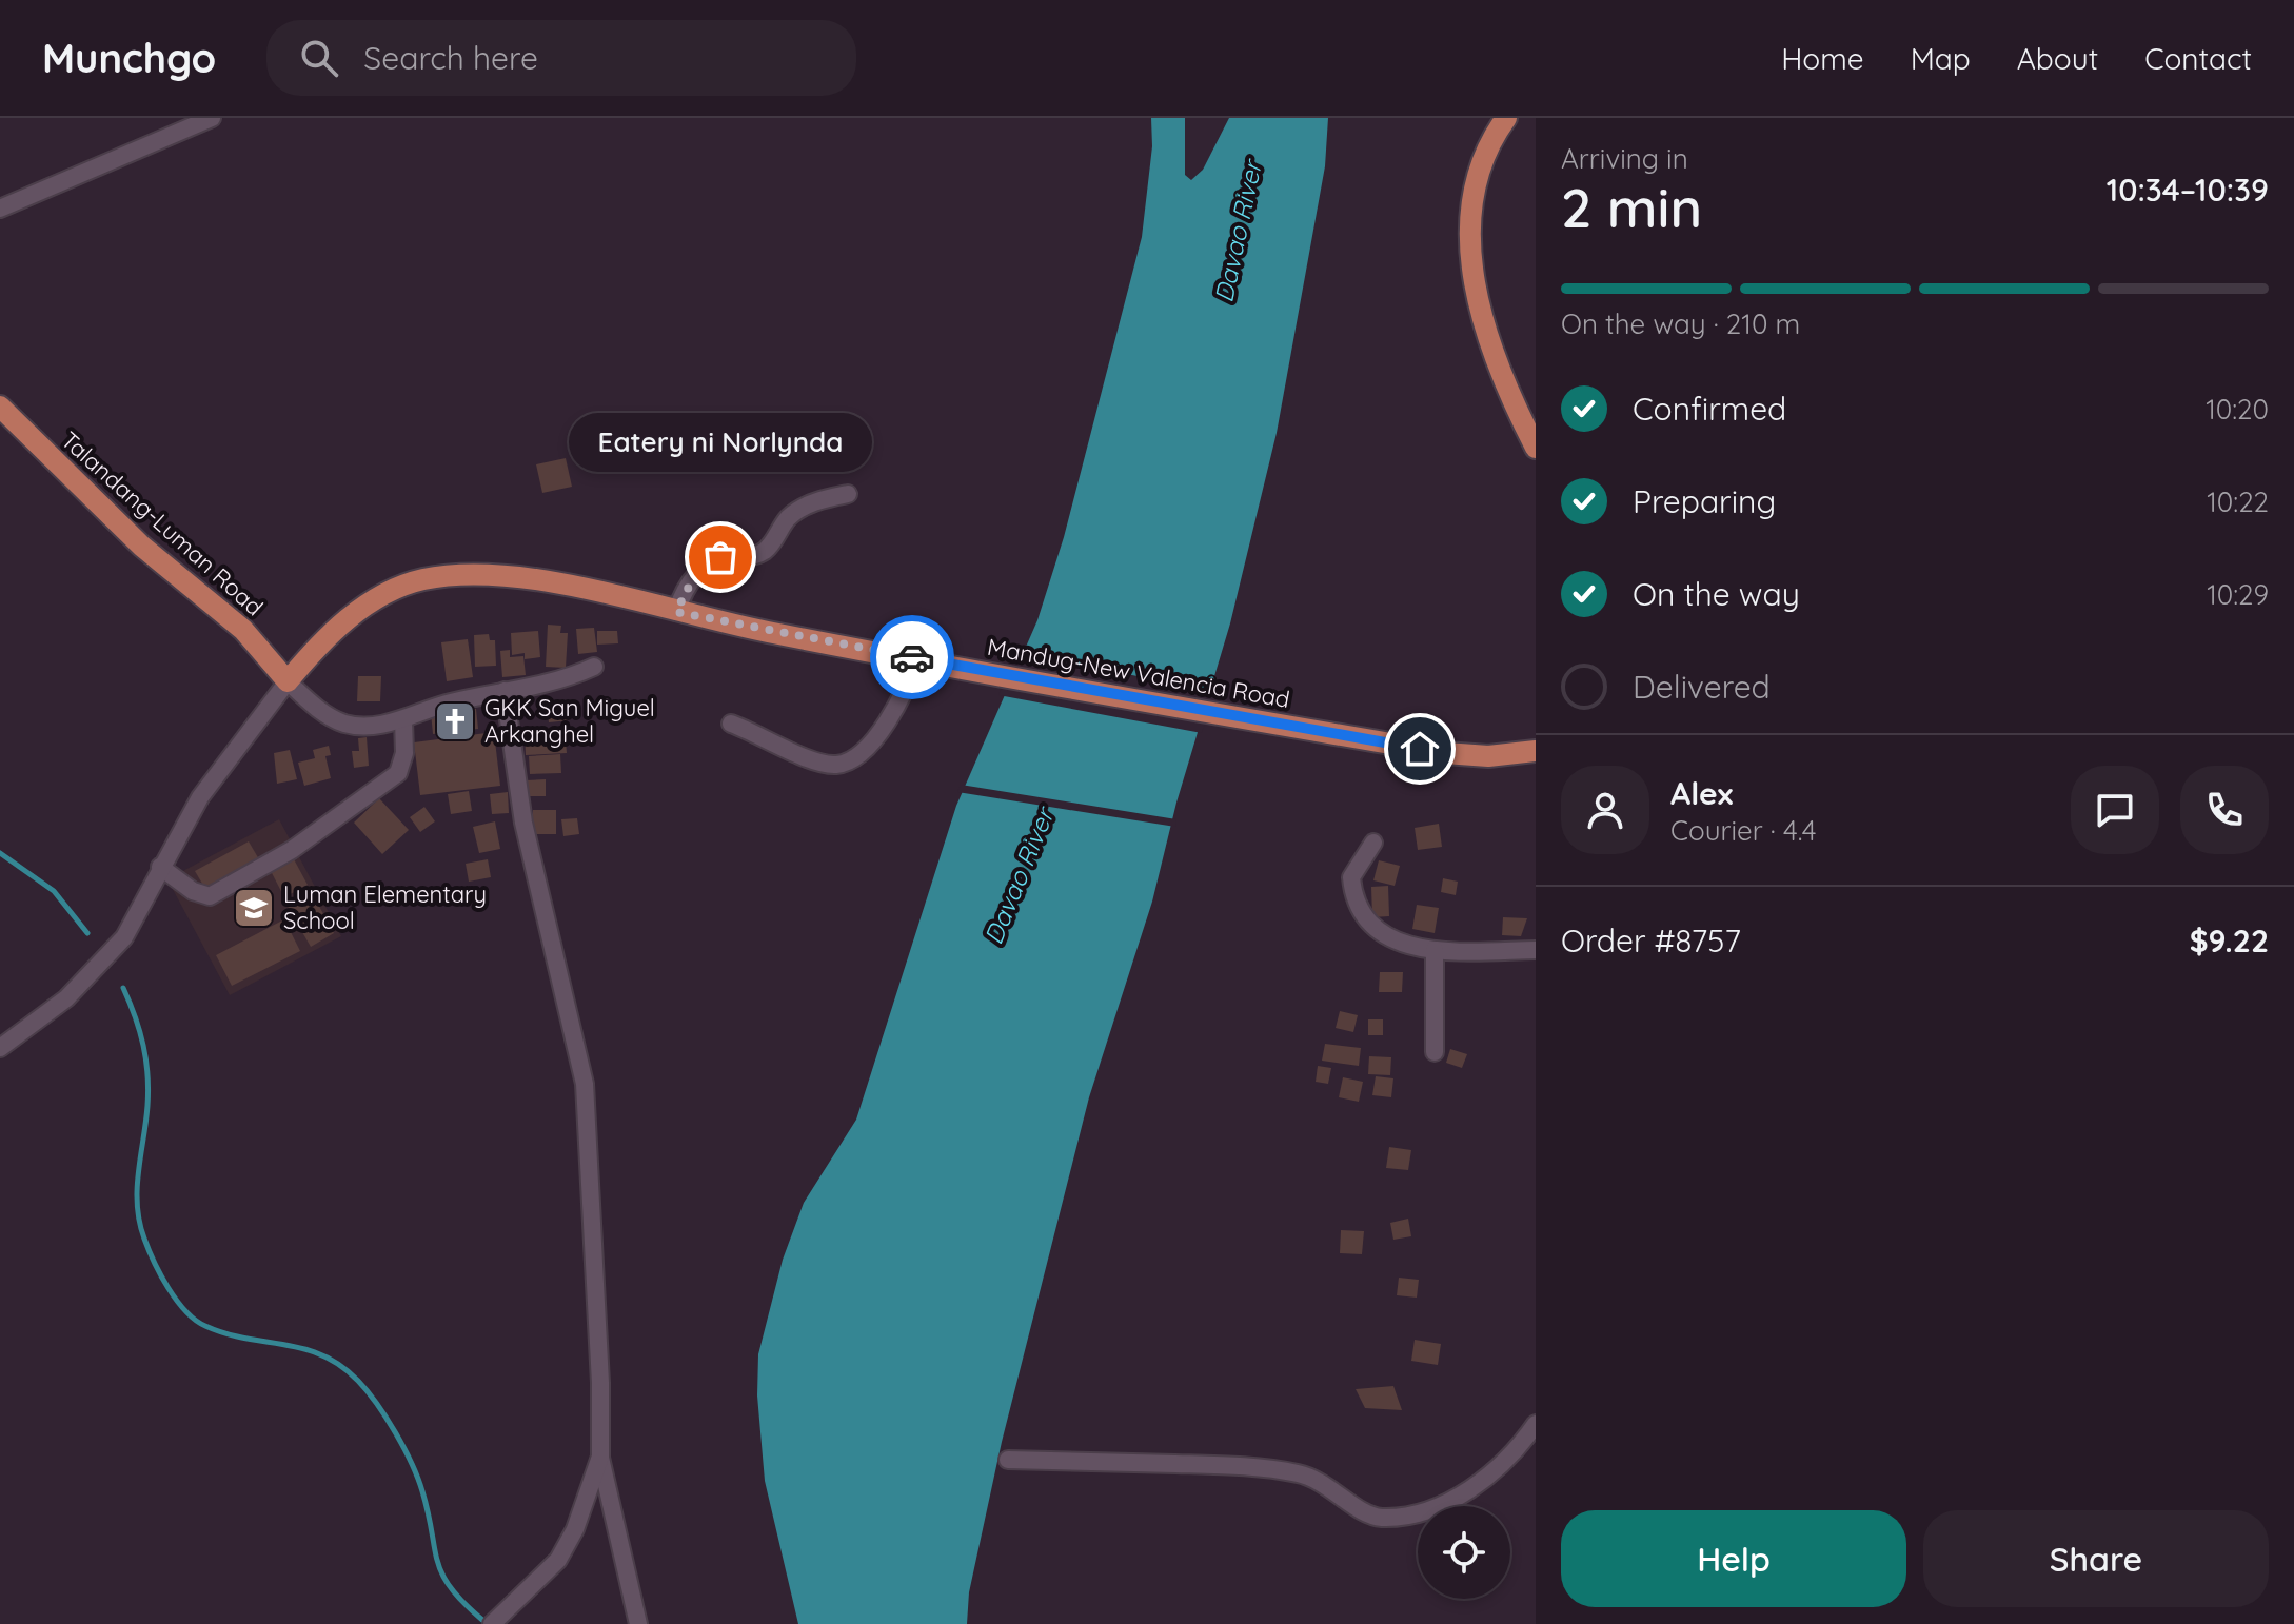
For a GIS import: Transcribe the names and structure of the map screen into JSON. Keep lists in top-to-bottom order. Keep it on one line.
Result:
{"streets":{"main road":["Talandang-Luman Road","Mandug-New Valencia Road"]},"crossings":[["Talandang-Luman Road","Mandug-New Valencia Road"]],"water":["Davao River"],"places":{"other":["Eatery ni Norlynda"],"church":["GKK San Miguel Arkanghel"],"school or university":["Luman Elementary School"]},"page":{"header":"Munchgo","search":"Search here","nav":["Home","Map","About","Contact"],"heading":["2 min","Arriving in","10:34–10:39"],"panel":["Alex","Courier · 4.4","Order #8757","$9.22"],"bar":"On the way · 210 m","list":[["Confirmed","10:20"],["Preparing","10:22"],["On the way","10:29"],"Delivered"],"bubble":"Eatery ni Norlynda","buttons":["Help","Share"]}}
